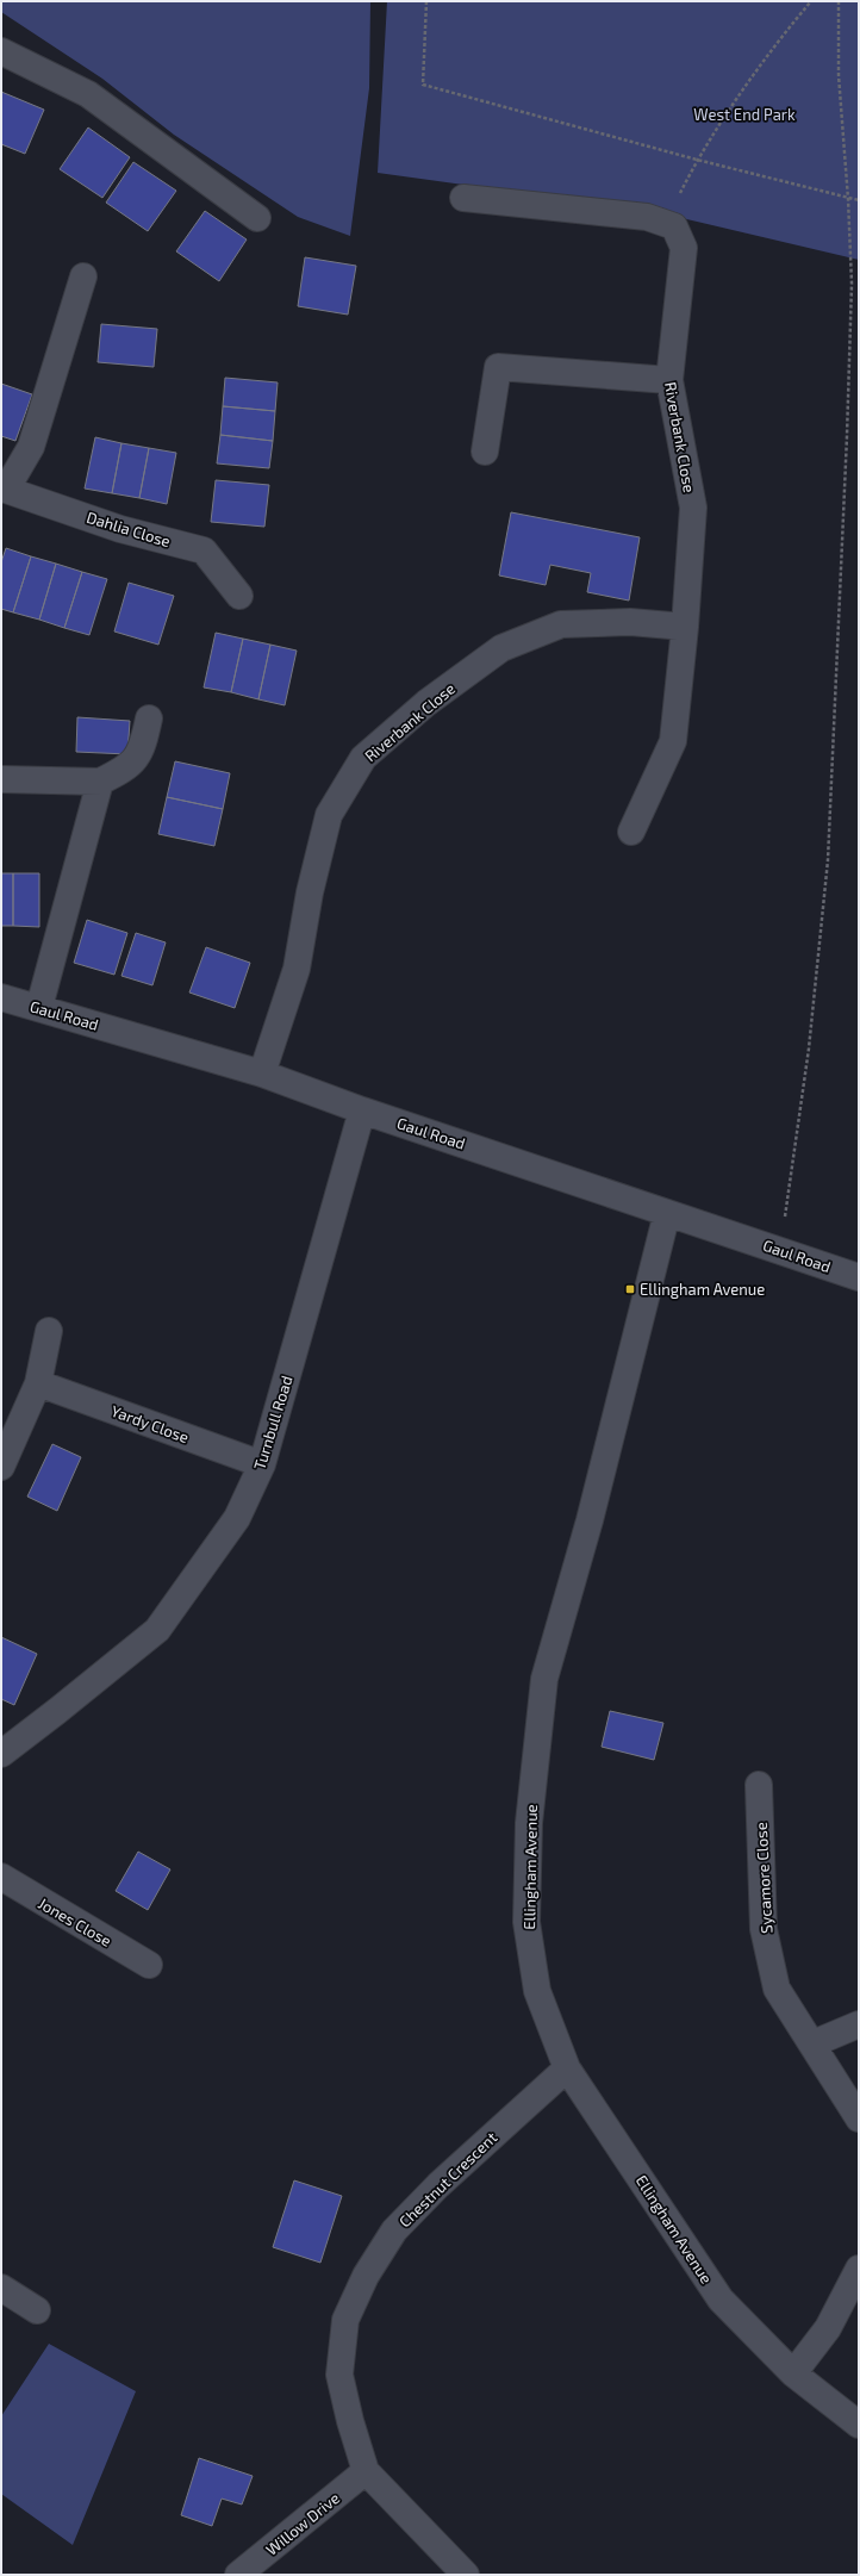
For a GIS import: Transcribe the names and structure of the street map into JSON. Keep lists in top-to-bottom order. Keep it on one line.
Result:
{"streets":{"street":["Riverbank Close","Dahlia Close","Gaul Road","Turnbull Road","Yardy Close","Ellingham Avenue","Sycamore Close","Jones Close","Chestnut Crescent","Willow Drive"]},"crossings":[["Riverbank Close","Gaul Road"],["Gaul Road","Turnbull Road"],["Gaul Road","Ellingham Avenue"],["Turnbull Road","Yardy Close"],["Ellingham Avenue","Chestnut Crescent"],["Chestnut Crescent","Willow Drive"]],"parks":["West End Park"],"places":{"transit":["Ellingham Avenue"]}}
